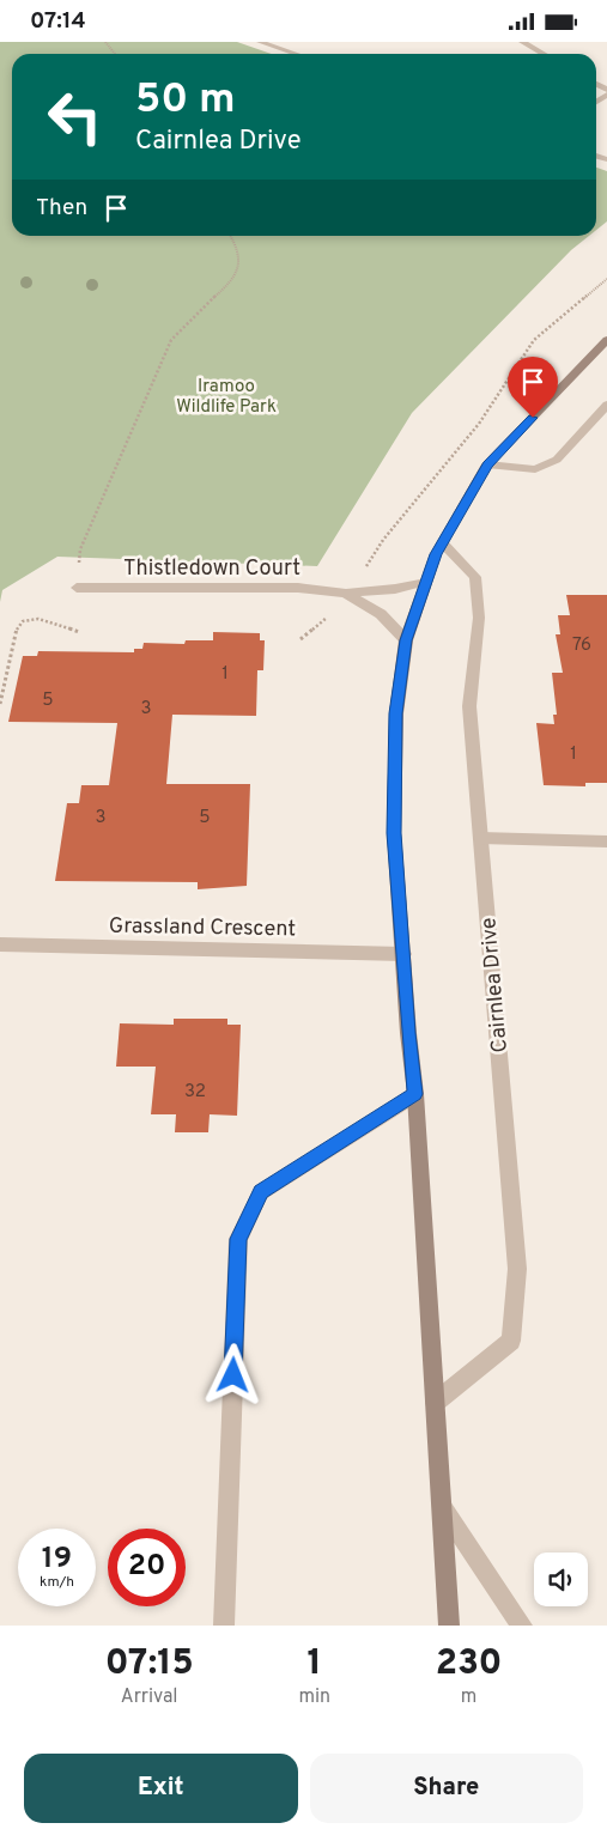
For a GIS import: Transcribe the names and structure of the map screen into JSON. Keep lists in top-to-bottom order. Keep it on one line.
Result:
{"streets":{"street":["Thistledown Court","Grassland Crescent","Cairnlea Drive"]},"parks":["Iramoo Wildlife Park"],"house_numbers":["76","1","5","3","1","3","5","32"],"page":{"status":"07:14","turn":["50 m","Cairnlea Drive"],"then":"Then","speed":"19 km/h","limit":"20","eta":["07:15","Arrival","1","min","230","m"],"buttons":["Exit","Share"]}}
